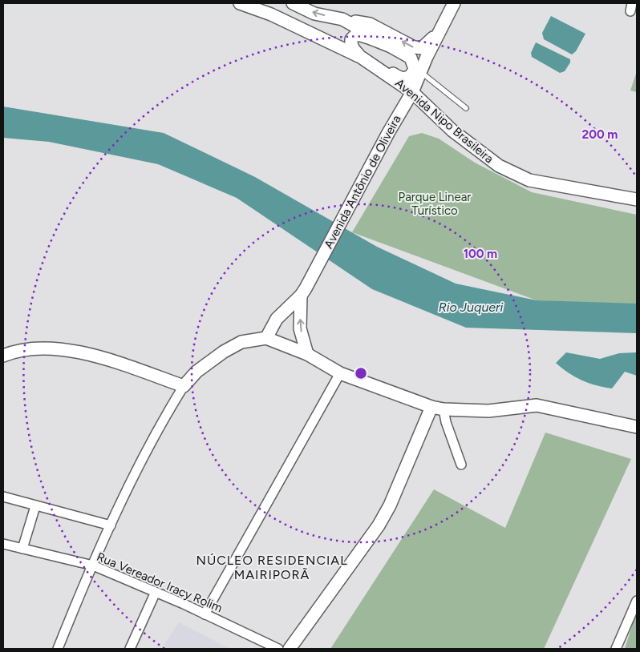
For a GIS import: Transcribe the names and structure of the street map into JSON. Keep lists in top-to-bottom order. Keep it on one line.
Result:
{"streets":{"street":["Avenida Nipo Brasileira","Avenida Antônio de Oliveira","Rua Vereador Iracy Rolim"]},"crossings":[["Avenida Nipo Brasileira","Avenida Antônio de Oliveira"]],"districts":["NÚCLEO RESIDENCIAL MAIRIPORÃ"],"water":["Rio Juqueri"],"parks":["Parque Linear Turístico"],"rings":["200 m","100 m"]}
